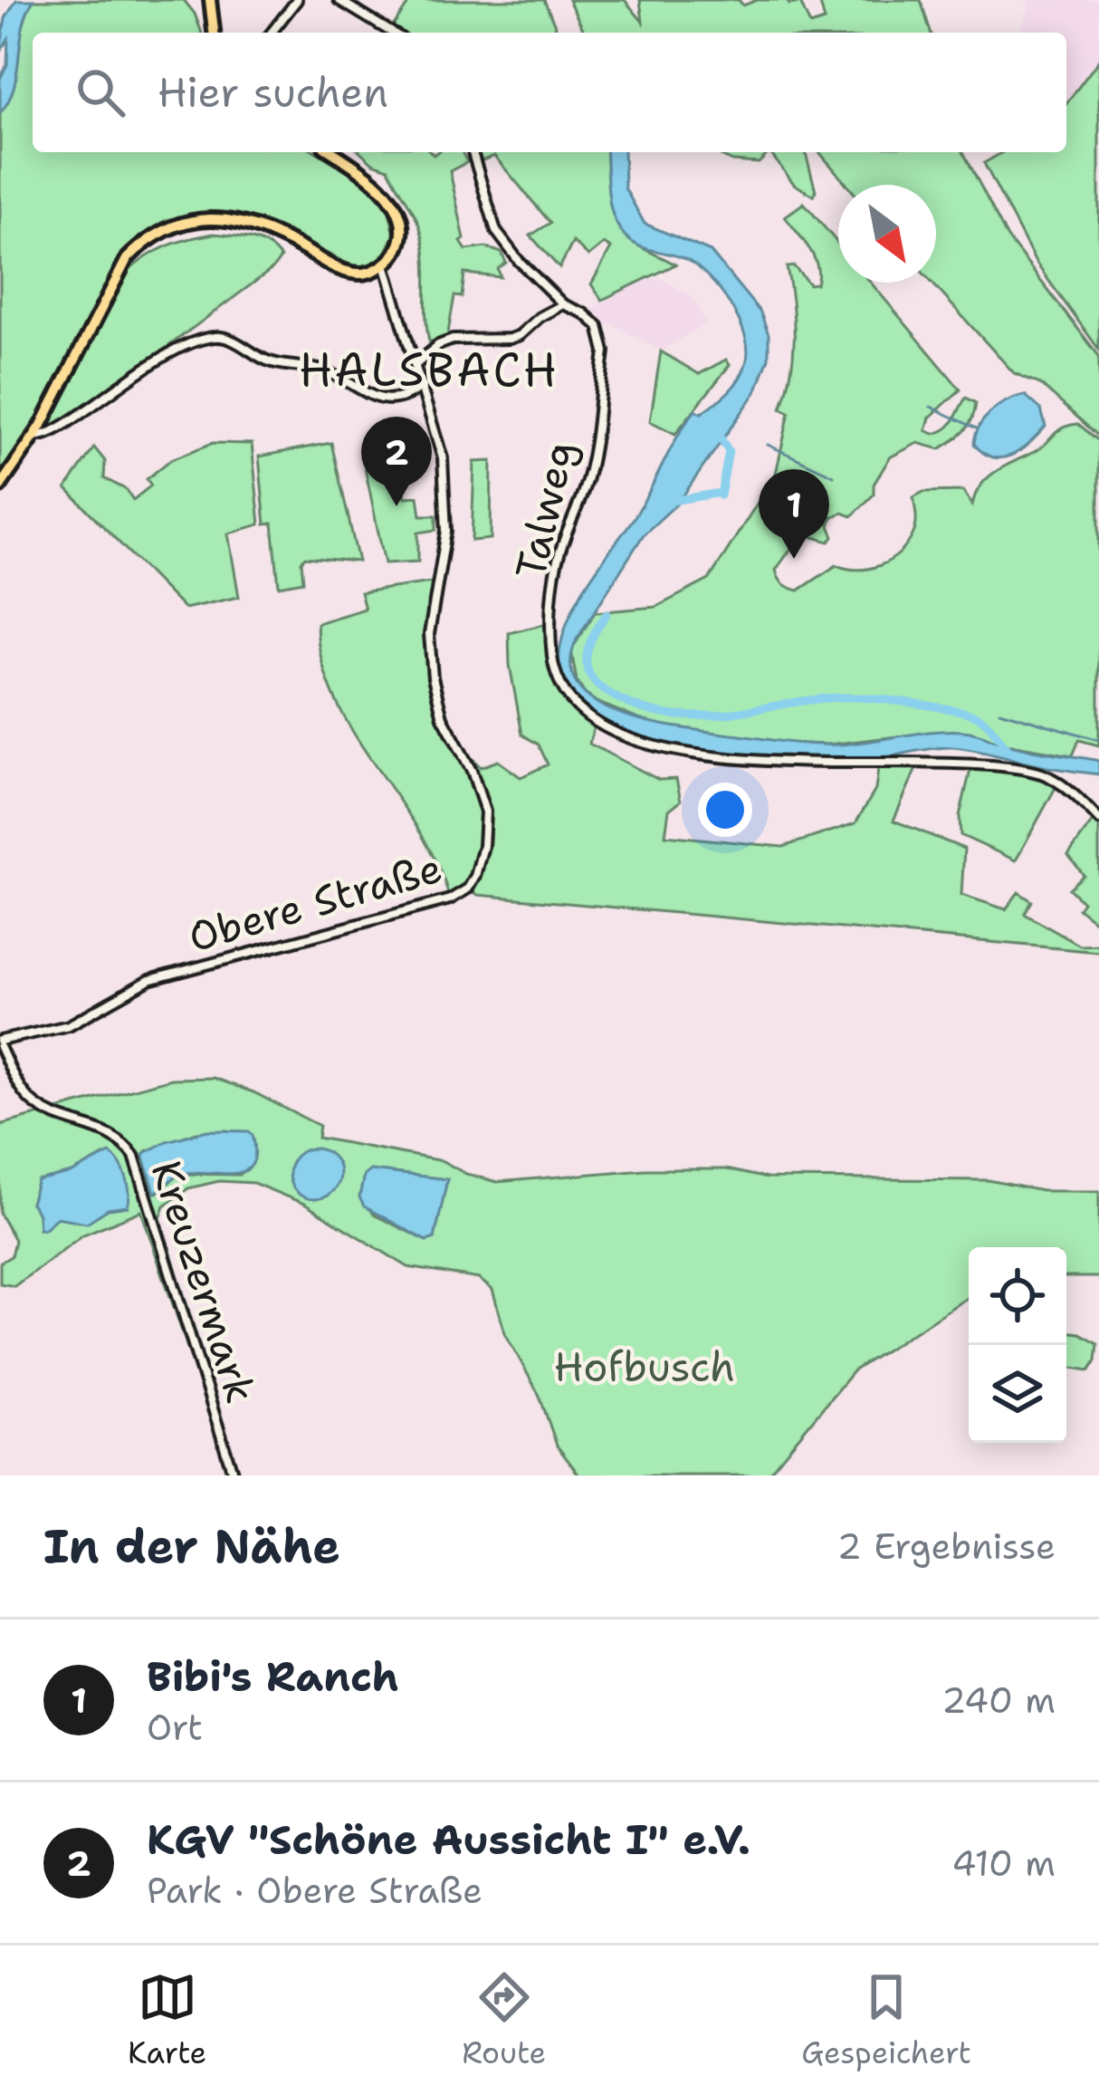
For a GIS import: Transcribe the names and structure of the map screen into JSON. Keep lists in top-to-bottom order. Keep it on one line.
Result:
{"streets":{"street":["Talweg","Obere Straße","Kreuzermark"]},"crossings":[["Obere Straße","Kreuzermark"]],"districts":["HALSBACH"],"parks":["Hofbusch"],"north":"bottom right","page":{"search":"Hier suchen","pins":["2","1"],"heading":["In der Nähe","2 Ergebnisse"],"list":[{"mark":"1","name":"Bibi's Ranch","note":"Ort","value":"240 m"},{"mark":"2","name":"KGV \"Schöne Aussicht I\" e.V.","note":"Park · Obere Straße","value":"410 m"}],"nav":["Karte","Route","Gespeichert"]}}
